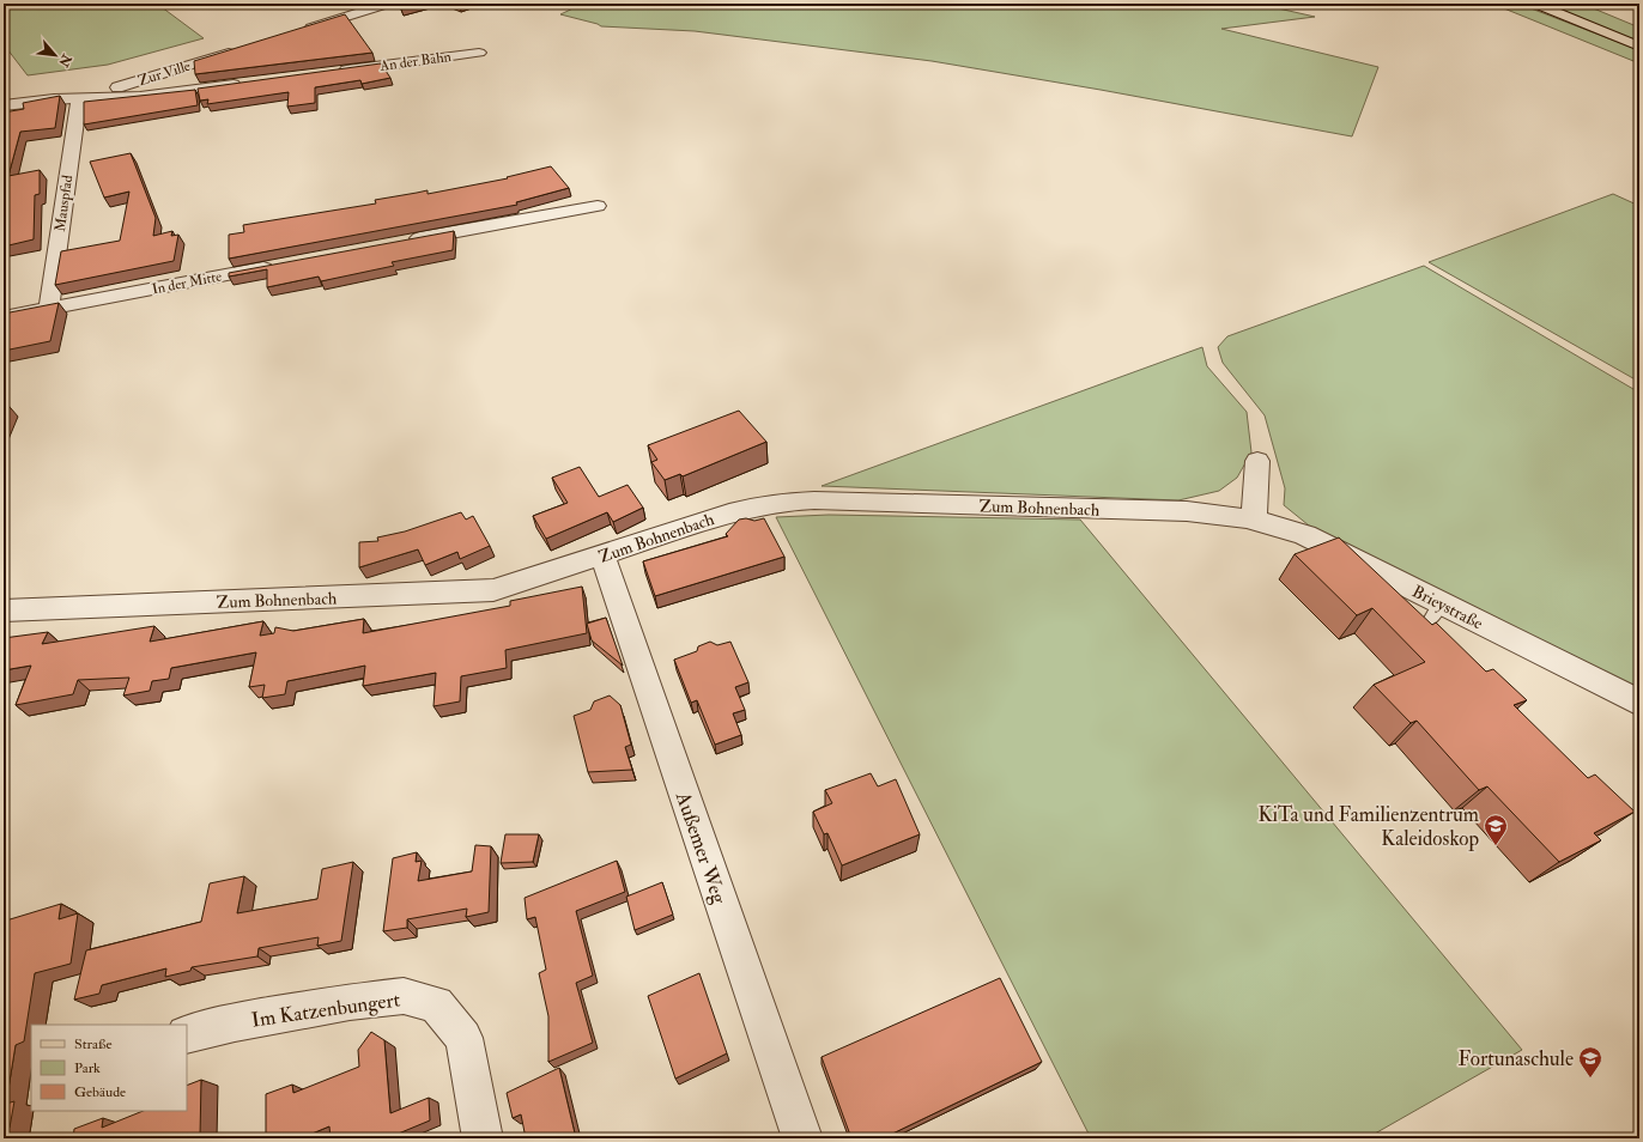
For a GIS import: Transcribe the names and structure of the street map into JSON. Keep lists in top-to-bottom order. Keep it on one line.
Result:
{"streets":{"street":["An der Bahn","Zur Ville","Mauspfad","In der Mitte","Zum Bohnenbach","Brieystraße","Außemer Weg","Im Katzenbungert"]},"crossings":[["Zur Ville","Mauspfad"],["Mauspfad","In der Mitte"],["Zum Bohnenbach","Brieystraße"],["Zum Bohnenbach","Außemer Weg"]],"places":{"school or university":["KiTa und Familienzentrum Kaleidoskop","Fortunaschule"]},"legend":["Straße","Park","Gebäude"],"north":"bottom right"}
